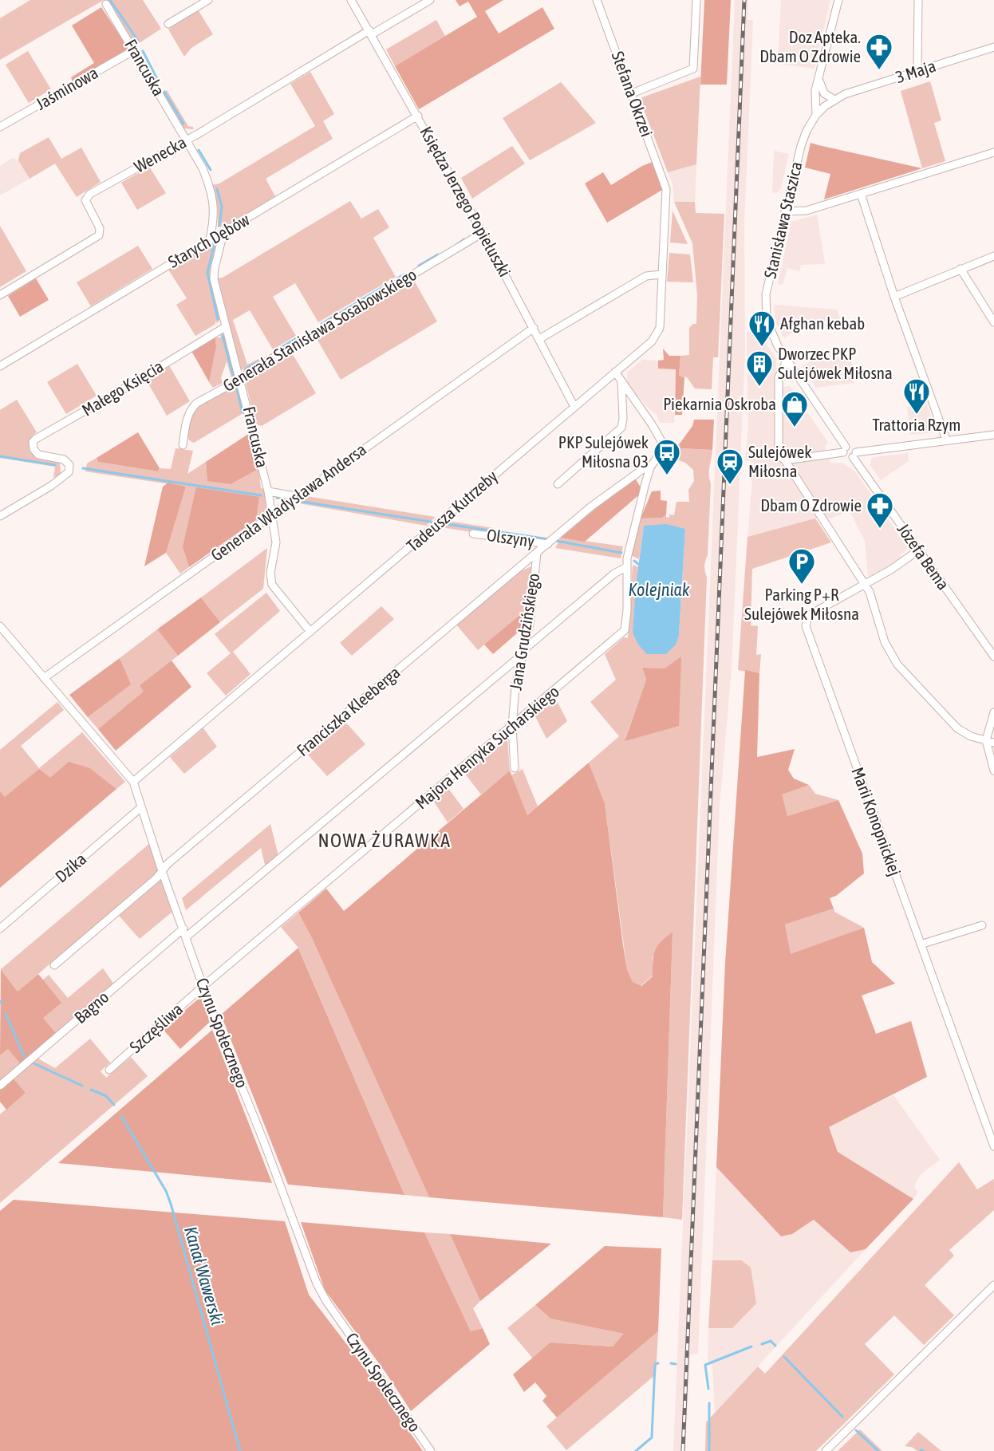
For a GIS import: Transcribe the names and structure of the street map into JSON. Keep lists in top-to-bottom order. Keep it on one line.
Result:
{"streets":{"street":["Francuska","3 Maja","Jaśminowa","Stefana Okrzei","Wenecka","Księdza Jerzego Popiełuszki","Stanisława Staszica","Starych Dębów","Generała Stanisława Sosabowskiego","Małego Księcia","Generała Władysława Andersa","Tadeusza Kutrzeby","Olszyny","Józefa Bema","Jana Grudzińskiego","Franciszka Kleeberga","Majora Henryka Sucharskiego","Marii Konopnickiej","Dzika","Bagno","Szczęśliwa","Czynu Społecznego"]},"crossings":[["Francuska","Jaśminowa"],["Francuska","Wenecka"],["Francuska","Starych Dębów"],["Francuska","Generała Stanisława Sosabowskiego"],["Francuska","Małego Księcia"],["Francuska","Generała Władysława Andersa"],["Francuska","Tadeusza Kutrzeby"],["3 Maja","Stanisława Staszica"],["Stefana Okrzei","Tadeusza Kutrzeby"],["Wenecka","Księdza Jerzego Popiełuszki"],["Księdza Jerzego Popiełuszki","Starych Dębów"],["Księdza Jerzego Popiełuszki","Generała Stanisława Sosabowskiego"],["Księdza Jerzego Popiełuszki","Generała Władysława Andersa"],["Księdza Jerzego Popiełuszki","Tadeusza Kutrzeby"],["Generała Władysława Andersa","Czynu Społecznego"],["Tadeusza Kutrzeby","Czynu Społecznego"],["Olszyny","Franciszka Kleeberga"],["Józefa Bema","Marii Konopnickiej"],["Jana Grudzińskiego","Franciszka Kleeberga"],["Jana Grudzińskiego","Majora Henryka Sucharskiego"],["Franciszka Kleeberga","Majora Henryka Sucharskiego"],["Franciszka Kleeberga","Czynu Społecznego"],["Majora Henryka Sucharskiego","Szczęśliwa"],["Majora Henryka Sucharskiego","Czynu Społecznego"],["Dzika","Czynu Społecznego"],["Bagno","Czynu Społecznego"],["Szczęśliwa","Czynu Społecznego"]],"districts":["NOWA ŻURAWKA"],"water":["Kolejniak","Kanał Wawerski"],"places":{"pharmacy":["Doz Apteka. Dbam O Zdrowie","Dbam O Zdrowie"],"restaurant":["Afghan kebab","Trattoria Rzym"],"building":["Dworzec PKP Sulejówek Miłosna"],"shop":["Piekarnia Oskroba"],"bus stop":["PKP Sulejówek Miłosna 03"],"station":["Sulejówek Miłosna"],"parking":["Parking P+R Sulejówek Miłosna"]}}
